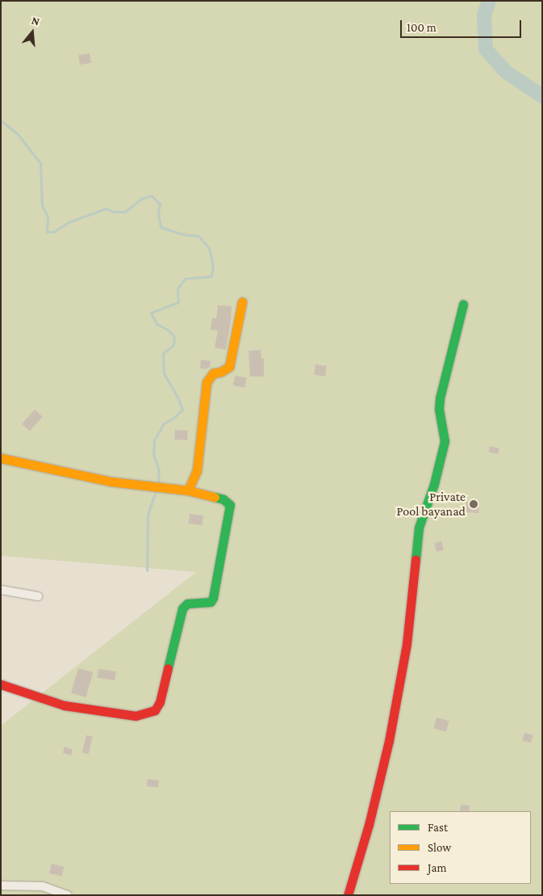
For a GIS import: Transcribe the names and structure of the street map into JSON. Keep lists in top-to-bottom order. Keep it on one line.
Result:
{"places":["Private Pool bayanad"],"legend":["Fast","Slow","Jam"],"scale_bar":"100 m","north":"top"}
